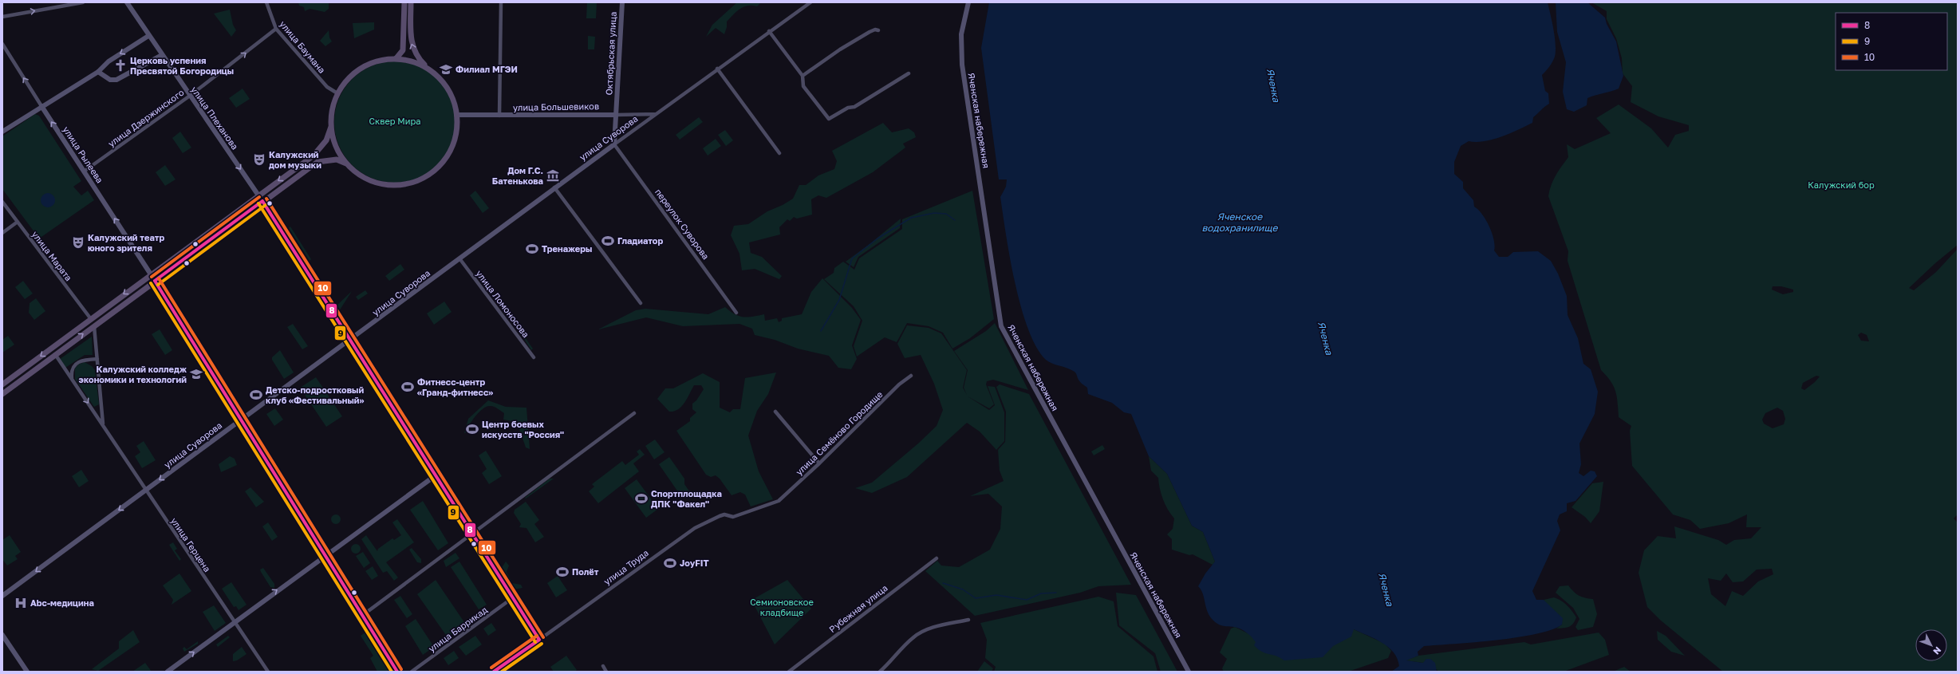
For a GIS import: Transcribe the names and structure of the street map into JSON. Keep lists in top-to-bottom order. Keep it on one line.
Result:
{"streets":{"street":["улица Баумана","Октябрьская улица","улица Большевиков","улица Дзержинского","улица Плеханова","Яченская набережная","улица Суворова","улица Рылеева","переулок Суворова","улица Марата","улица Ломоносова","улица Семёново Городище","улица Герцена","улица Труда","Рубежная улица","улица Баррикад"]},"crossings":[["улица Баумана","улица Дзержинского"],["Октябрьская улица","улица Большевиков"],["Октябрьская улица","улица Суворова"],["Октябрьская улица","переулок Суворова"],["улица Большевиков","улица Суворова"],["улица Дзержинского","улица Плеханова"],["улица Дзержинского","улица Рылеева"],["улица Суворова","переулок Суворова"],["улица Суворова","улица Ломоносова"],["улица Суворова","улица Герцена"],["улица Семёново Городище","улица Труда"]],"one_way":["улица Дзержинского","улица Плеханова","улица Рылеева"],"water":["Яченка","Яченское водохранилище"],"parks":["Сквер Мира","Калужский бор","Семионовское кладбище"],"places":{"church":["Церковь успения Пресвятой Богородицы"],"school or university":["Филиал МГЭИ","Калужский колледж экономики и технологий"],"theatre":["Калужский дом музыки","Калужский театр юного зрителя"],"museum":["Дом Г.С. Батенькова"],"sports":["Гладиатор","Тренажеры","Фитнесс-центр «Гранд-фитнесс»","Детско-подростковый клуб «Фестивальный»","Центр боевых искусств \"Россия\"","Спортплощадка ДПК \"Факел\"","JoyFIT","Полёт"],"hospital":["Abc-медицина"]},"lines":["transit line 10","transit line 8","transit line 9"],"legend":["8","9","10"],"north":"bottom right"}
